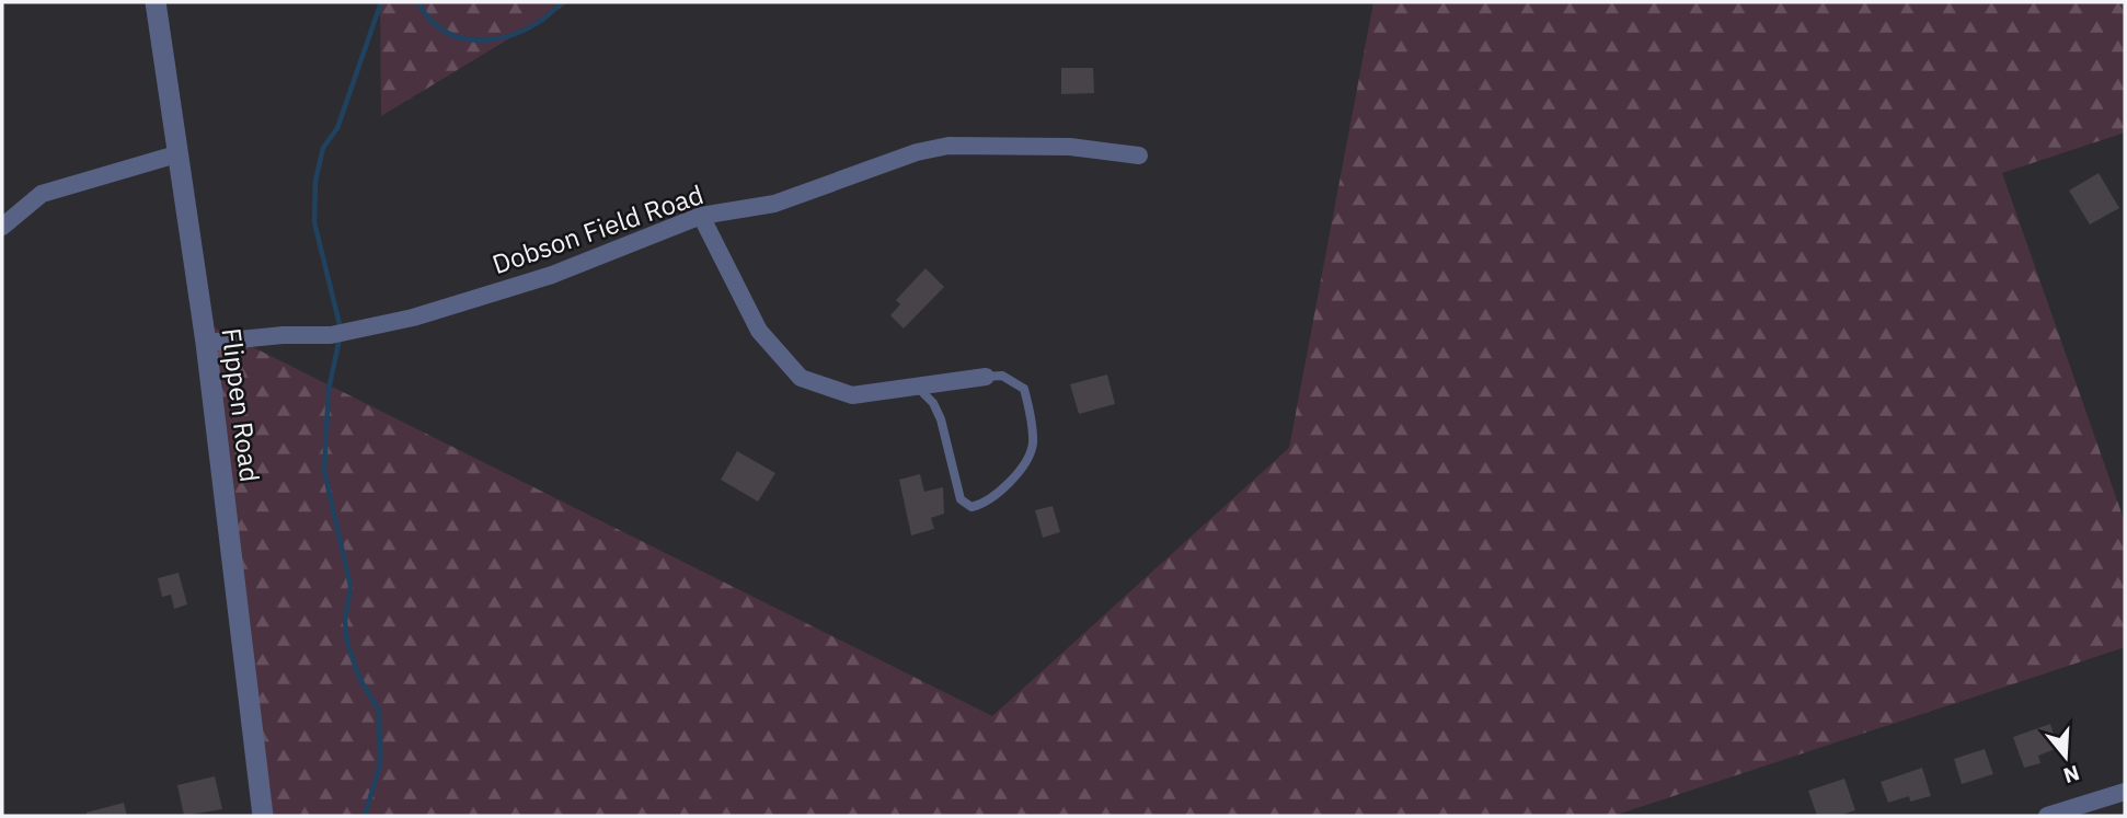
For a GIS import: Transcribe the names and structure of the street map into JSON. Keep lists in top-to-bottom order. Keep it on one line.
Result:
{"streets":{"street":["Dobson Field Road","Flippen Road"]},"crossings":[["Dobson Field Road","Flippen Road"]],"north":"bottom"}
